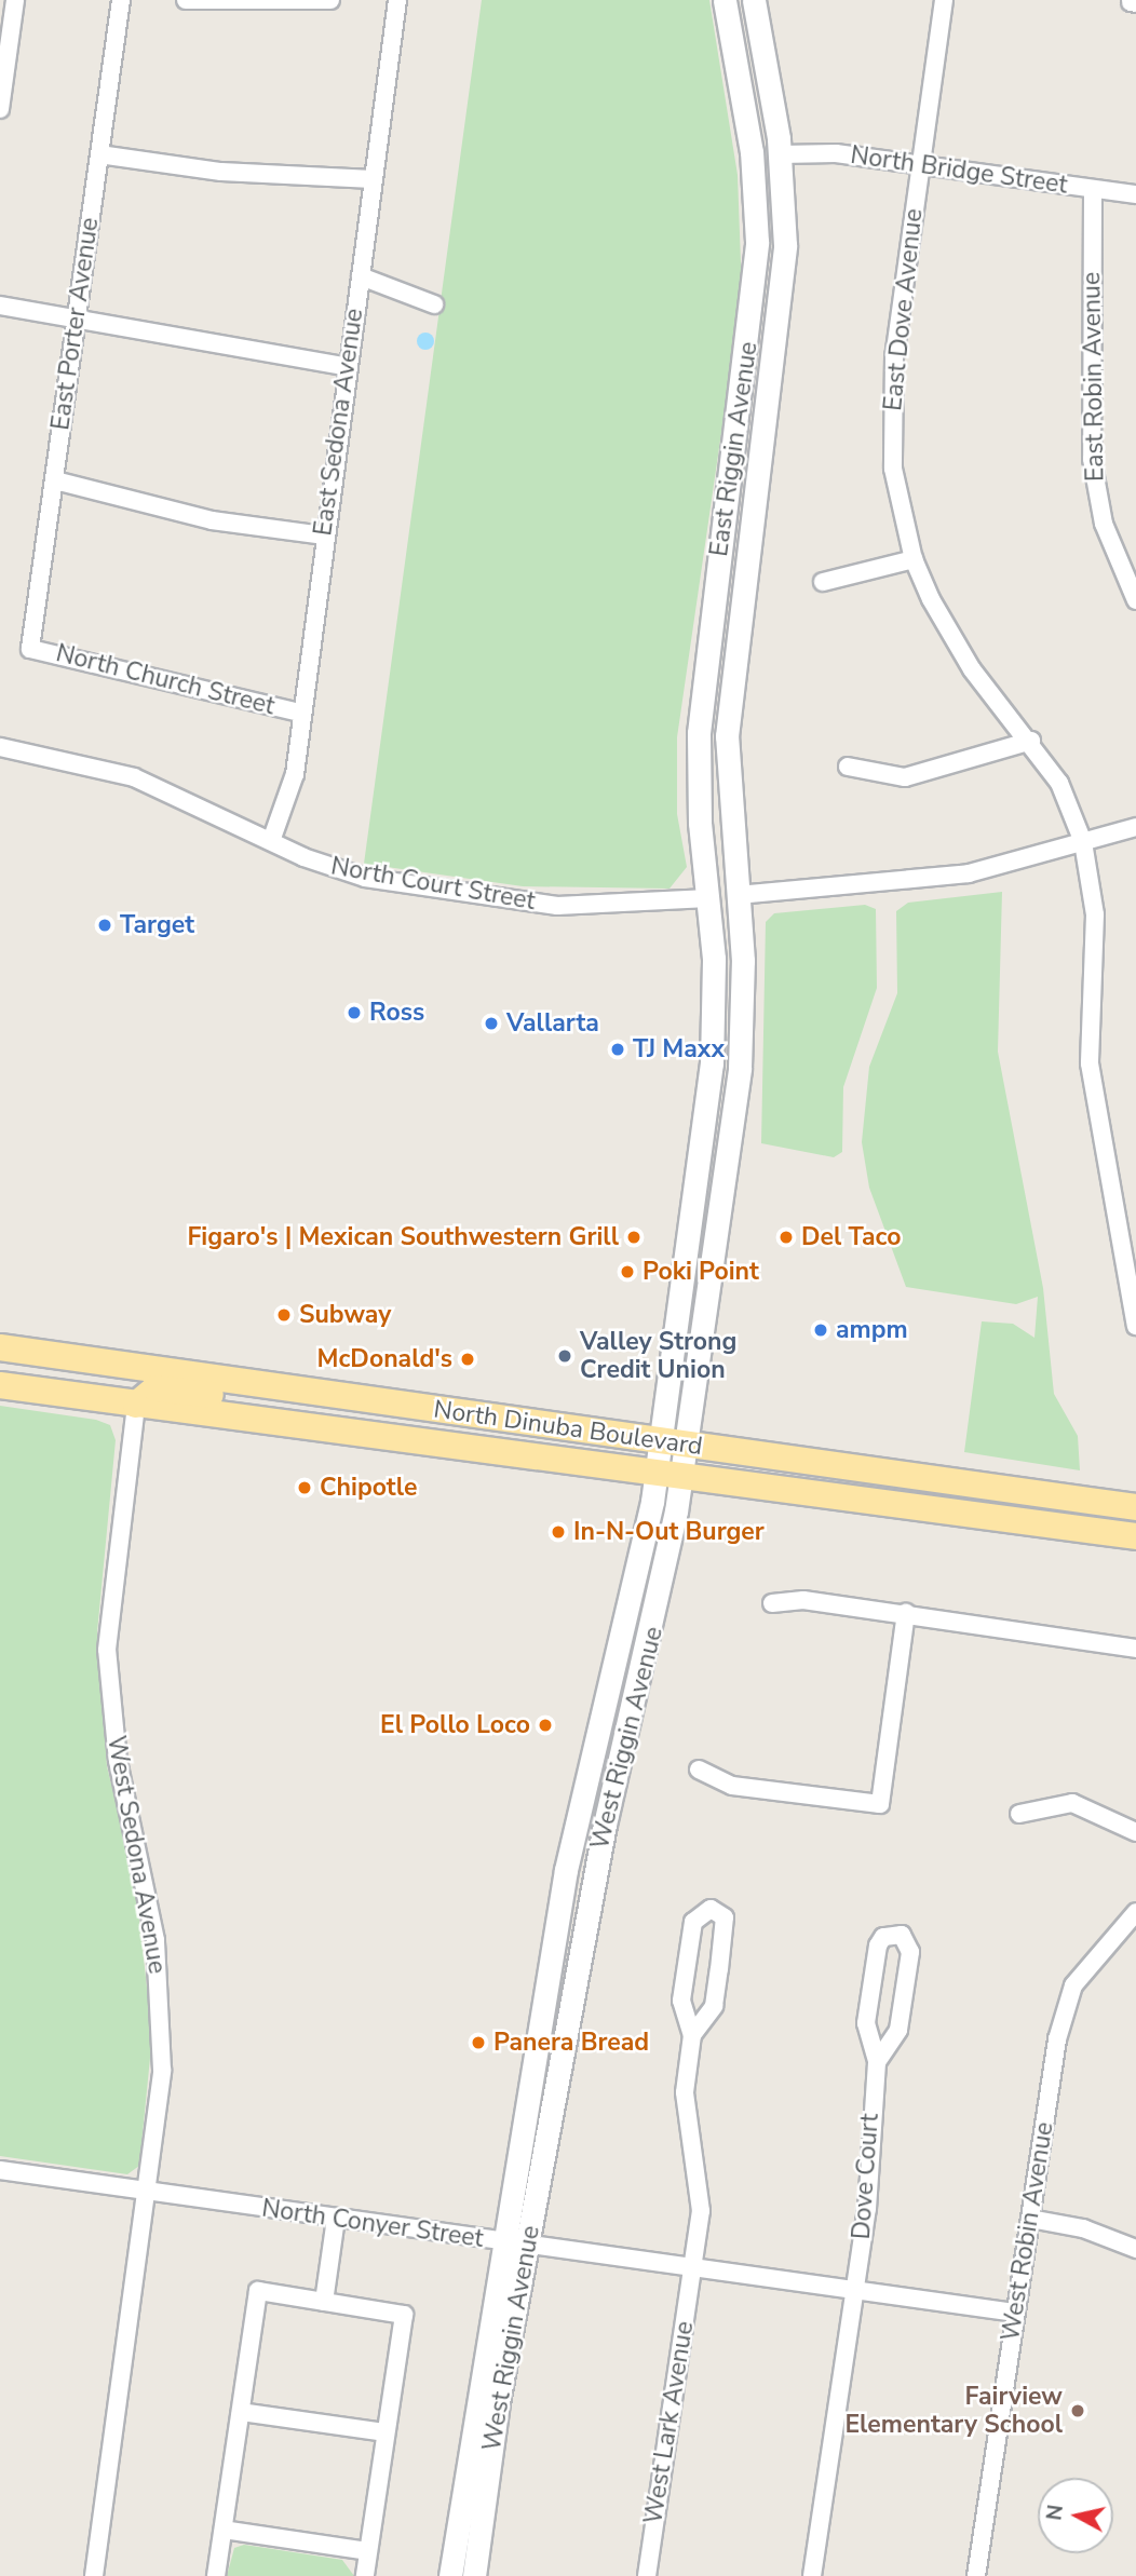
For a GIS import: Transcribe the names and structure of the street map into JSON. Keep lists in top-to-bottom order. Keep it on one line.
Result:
{"streets":{"main road":["East Riggin Avenue","North Dinuba Boulevard","West Riggin Avenue"],"street":["North Bridge Street","East Dove Avenue","East Porter Avenue","East Robin Avenue","East Sedona Avenue","North Church Street","North Court Street","West Sedona Avenue","Dove Court","North Conyer Street","West Robin Avenue","West Lark Avenue"]},"crossings":[["North Bridge Street","East Dove Avenue"],["North Bridge Street","East Robin Avenue"],["North Bridge Street","East Riggin Avenue"],["East Porter Avenue","North Church Street"],["East Sedona Avenue","North Church Street"],["East Sedona Avenue","North Court Street"],["East Riggin Avenue","North Court Street"],["East Riggin Avenue","West Riggin Avenue"],["North Court Street","West Riggin Avenue"],["North Dinuba Boulevard","West Riggin Avenue"],["North Dinuba Boulevard","West Sedona Avenue"],["West Riggin Avenue","North Conyer Street"],["West Sedona Avenue","North Conyer Street"],["Dove Court","North Conyer Street"],["North Conyer Street","West Robin Avenue"],["North Conyer Street","West Lark Avenue"]],"places":["Target","Ross","Vallarta","TJ Maxx","Figaro's | Mexican Southwestern Grill","Del Taco","Poki Point","Subway","ampm","Valley Strong Credit Union","McDonald's","Chipotle","In-N-Out Burger","El Pollo Loco","Panera Bread","Fairview Elementary School"],"north":"left"}
